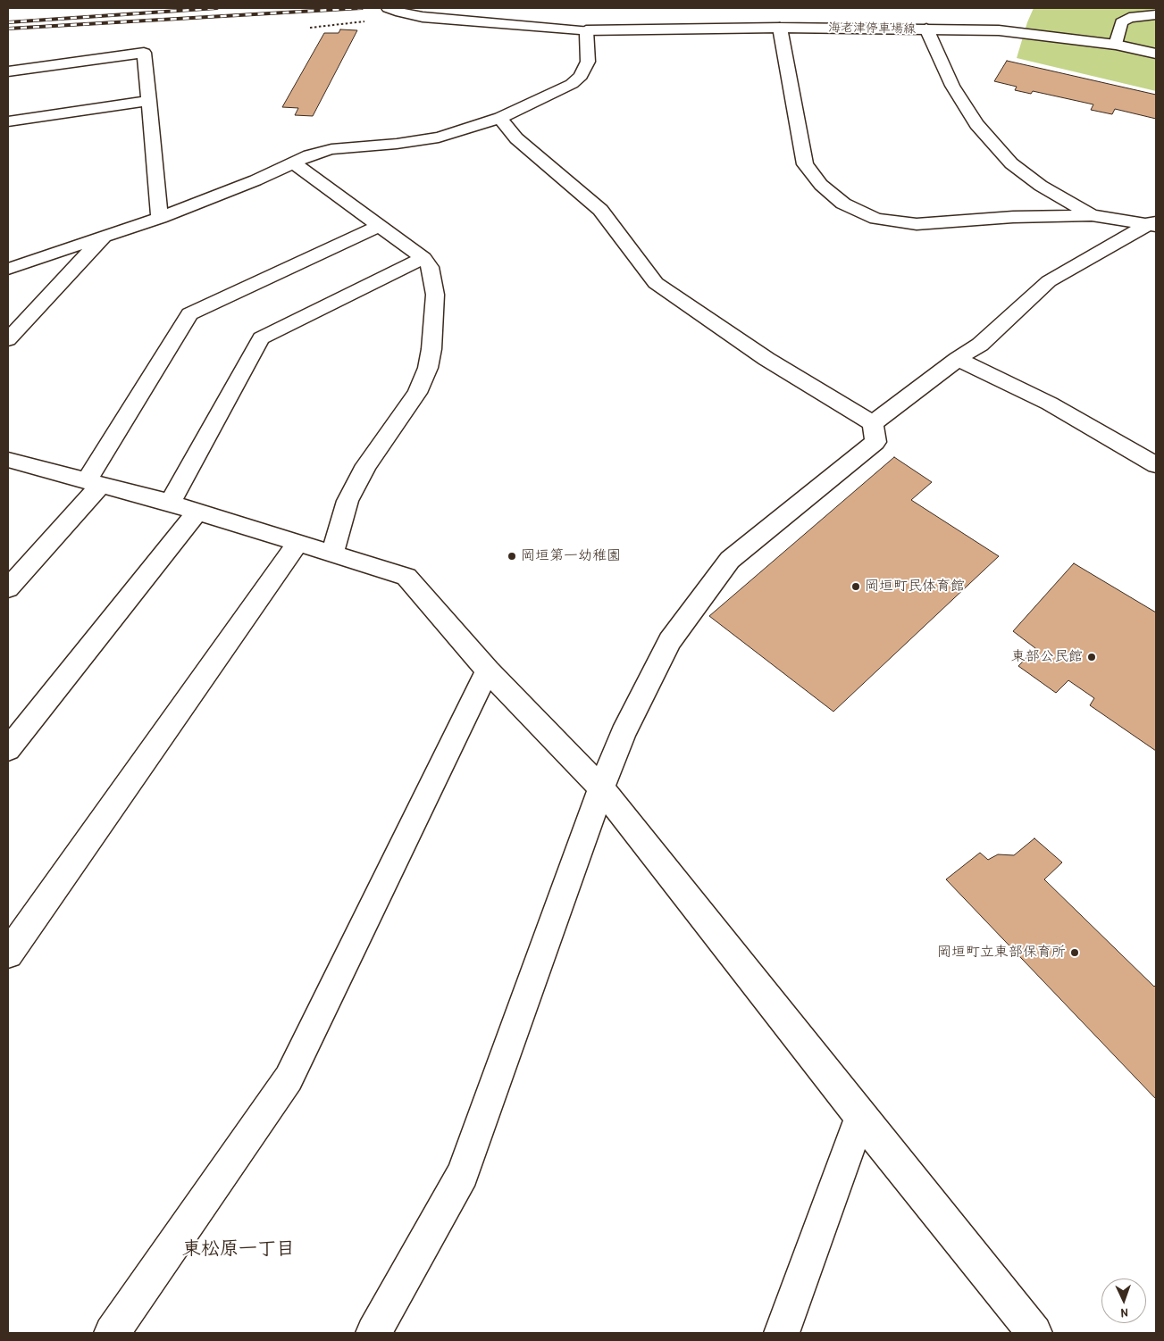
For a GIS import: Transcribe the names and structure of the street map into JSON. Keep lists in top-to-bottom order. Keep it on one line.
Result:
{"streets":{"street":["海老津停車場線"]},"districts":["東松原一丁目"],"places":["岡垣第一幼稚園","岡垣町民体育館","東部公民館","岡垣町立東部保育所"],"north":"bottom"}
